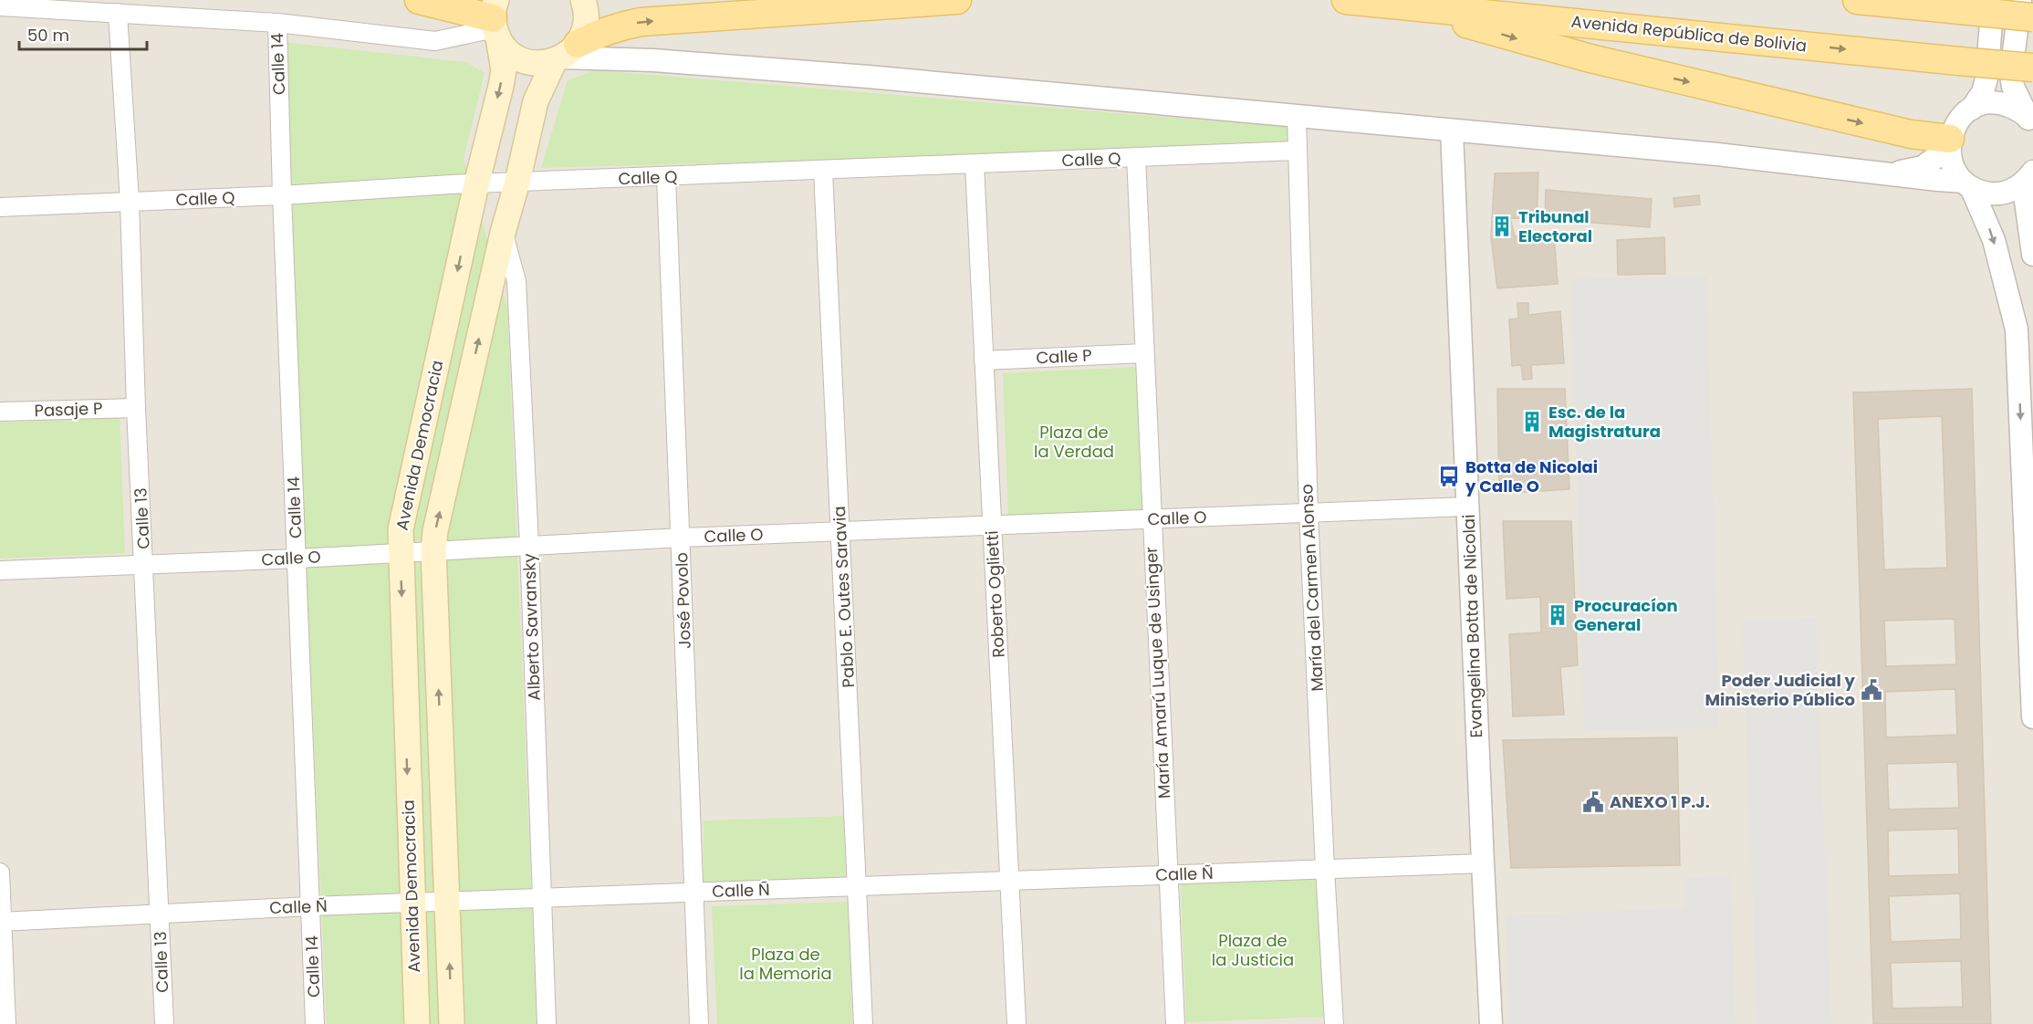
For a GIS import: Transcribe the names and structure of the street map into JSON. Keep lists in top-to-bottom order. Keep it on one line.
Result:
{"streets":{"main road":["Avenida República de Bolivia","Avenida Democracia"],"street":["Calle 14","Calle Q","Calle P","Pasaje P","Calle 13","Calle O","María del Carmen Alonso","Roberto Oglietti","Pablo E. Outes Saravia","José Povolo","Evangelina Botta de Nicolai","Alberto Savransky","María Amarú Luque de Usinger","Calle Ñ"]},"crossings":[["Calle 14","Calle Q"],["Calle 14","Calle O"],["Calle 14","Calle Ñ"],["Calle Q","Avenida Democracia"],["Calle Q","Calle 13"],["Calle Q","María del Carmen Alonso"],["Calle Q","Roberto Oglietti"],["Calle Q","Pablo E. Outes Saravia"],["Calle Q","José Povolo"],["Calle Q","María Amarú Luque de Usinger"],["Calle P","Roberto Oglietti"],["Calle P","María Amarú Luque de Usinger"],["Pasaje P","Calle 13"],["Avenida Democracia","Calle O"],["Avenida Democracia","Alberto Savransky"],["Avenida Democracia","Calle Ñ"],["Calle 13","Calle O"],["Calle 13","Calle Ñ"],["Calle O","María del Carmen Alonso"],["Calle O","Roberto Oglietti"],["Calle O","Pablo E. Outes Saravia"],["Calle O","José Povolo"],["Calle O","Evangelina Botta de Nicolai"],["Calle O","Alberto Savransky"],["Calle O","María Amarú Luque de Usinger"],["María del Carmen Alonso","Calle Ñ"],["Roberto Oglietti","Calle Ñ"],["Pablo E. Outes Saravia","Calle Ñ"],["José Povolo","Calle Ñ"],["Evangelina Botta de Nicolai","Calle Ñ"],["Alberto Savransky","Calle Ñ"],["María Amarú Luque de Usinger","Calle Ñ"]],"parks":["Plaza de la Verdad","Plaza de la Justicia","Plaza de la Memoria"],"places":{"building":["Tribunal Electoral","Esc. de la Magistratura","Procuracíon General"],"bus stop":["Botta de Nicolai y Calle O"],"public building":["Poder Judicial y Ministerio Público","ANEXO 1 P.J."]},"scale_bar":"50 m"}
